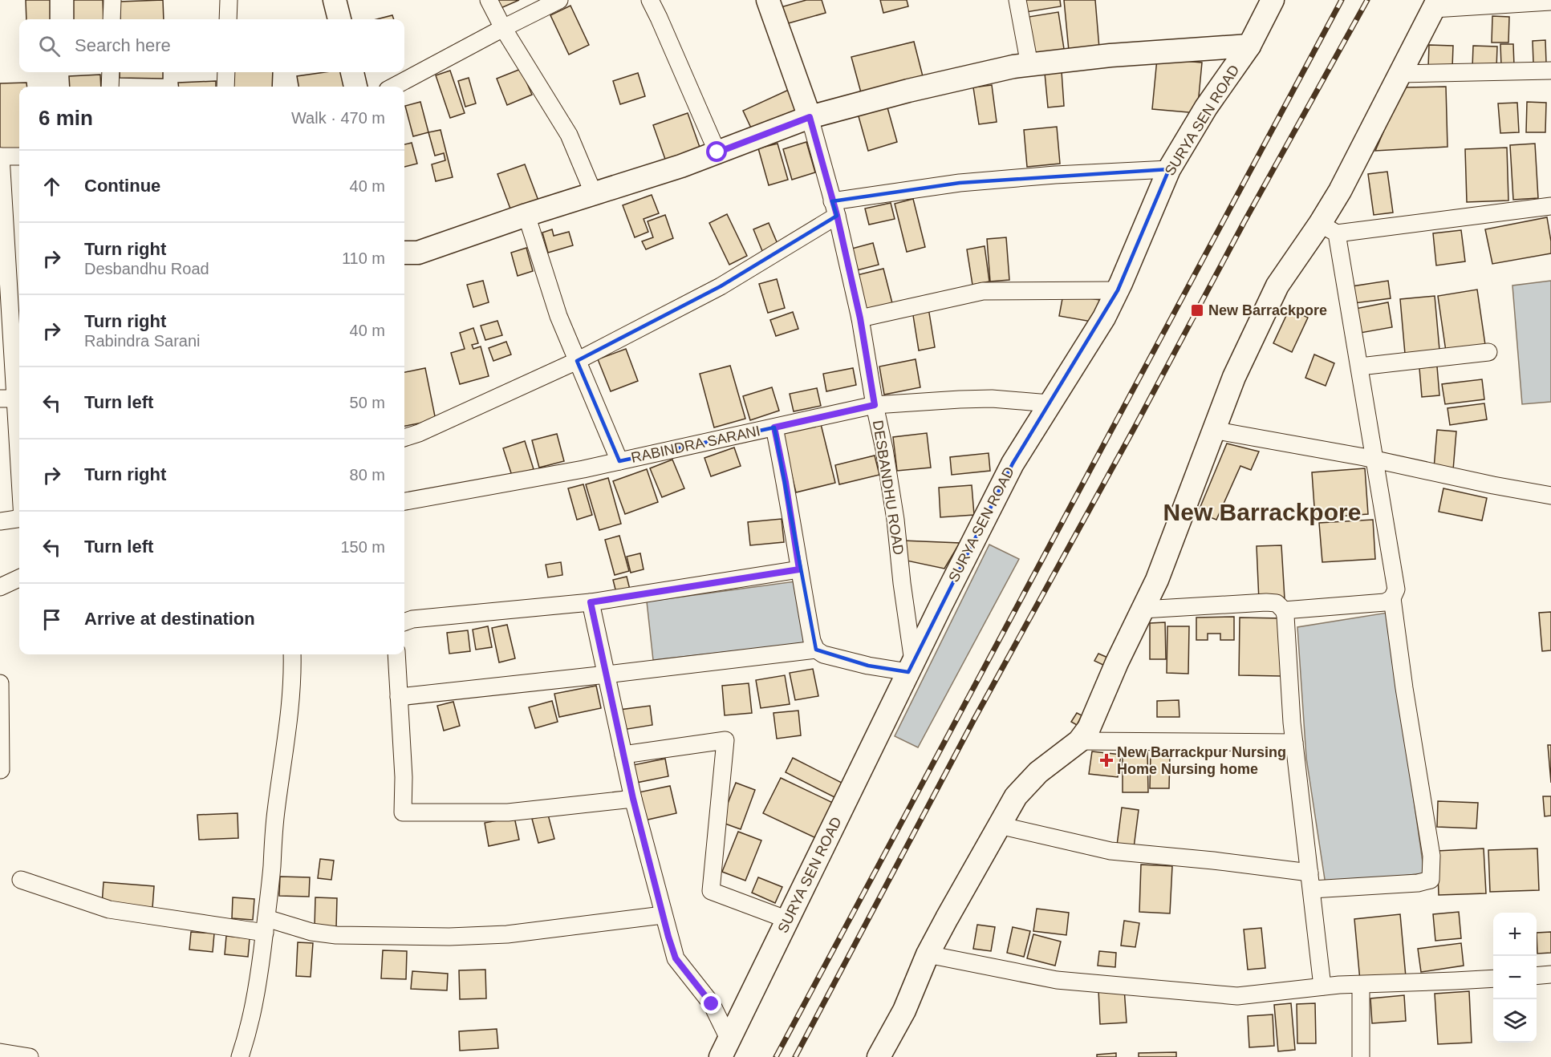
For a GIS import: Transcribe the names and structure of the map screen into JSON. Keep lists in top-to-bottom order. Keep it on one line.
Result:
{"streets":{"street":["SURYA SEN ROAD","RABINDRA SARANI","DESBANDHU ROAD"]},"crossings":[["SURYA SEN ROAD","RABINDRA SARANI"],["SURYA SEN ROAD","DESBANDHU ROAD"],["RABINDRA SARANI","DESBANDHU ROAD"]],"districts":["New Barrackpore"],"places":{"transit":["New Barrackpore"],"health":["New Barrackpur Nursing Home Nursing home"]},"page":{"search":"Search here","heading":["6 min","Walk · 470 m"],"list":[["Continue","40 m"],["Turn right","Desbandhu Road","110 m"],["Turn right","Rabindra Sarani","40 m"],["Turn left","50 m"],["Turn right","80 m"],["Turn left","150 m"],"Arrive at destination"],"map_buttons":["+","−"]}}
